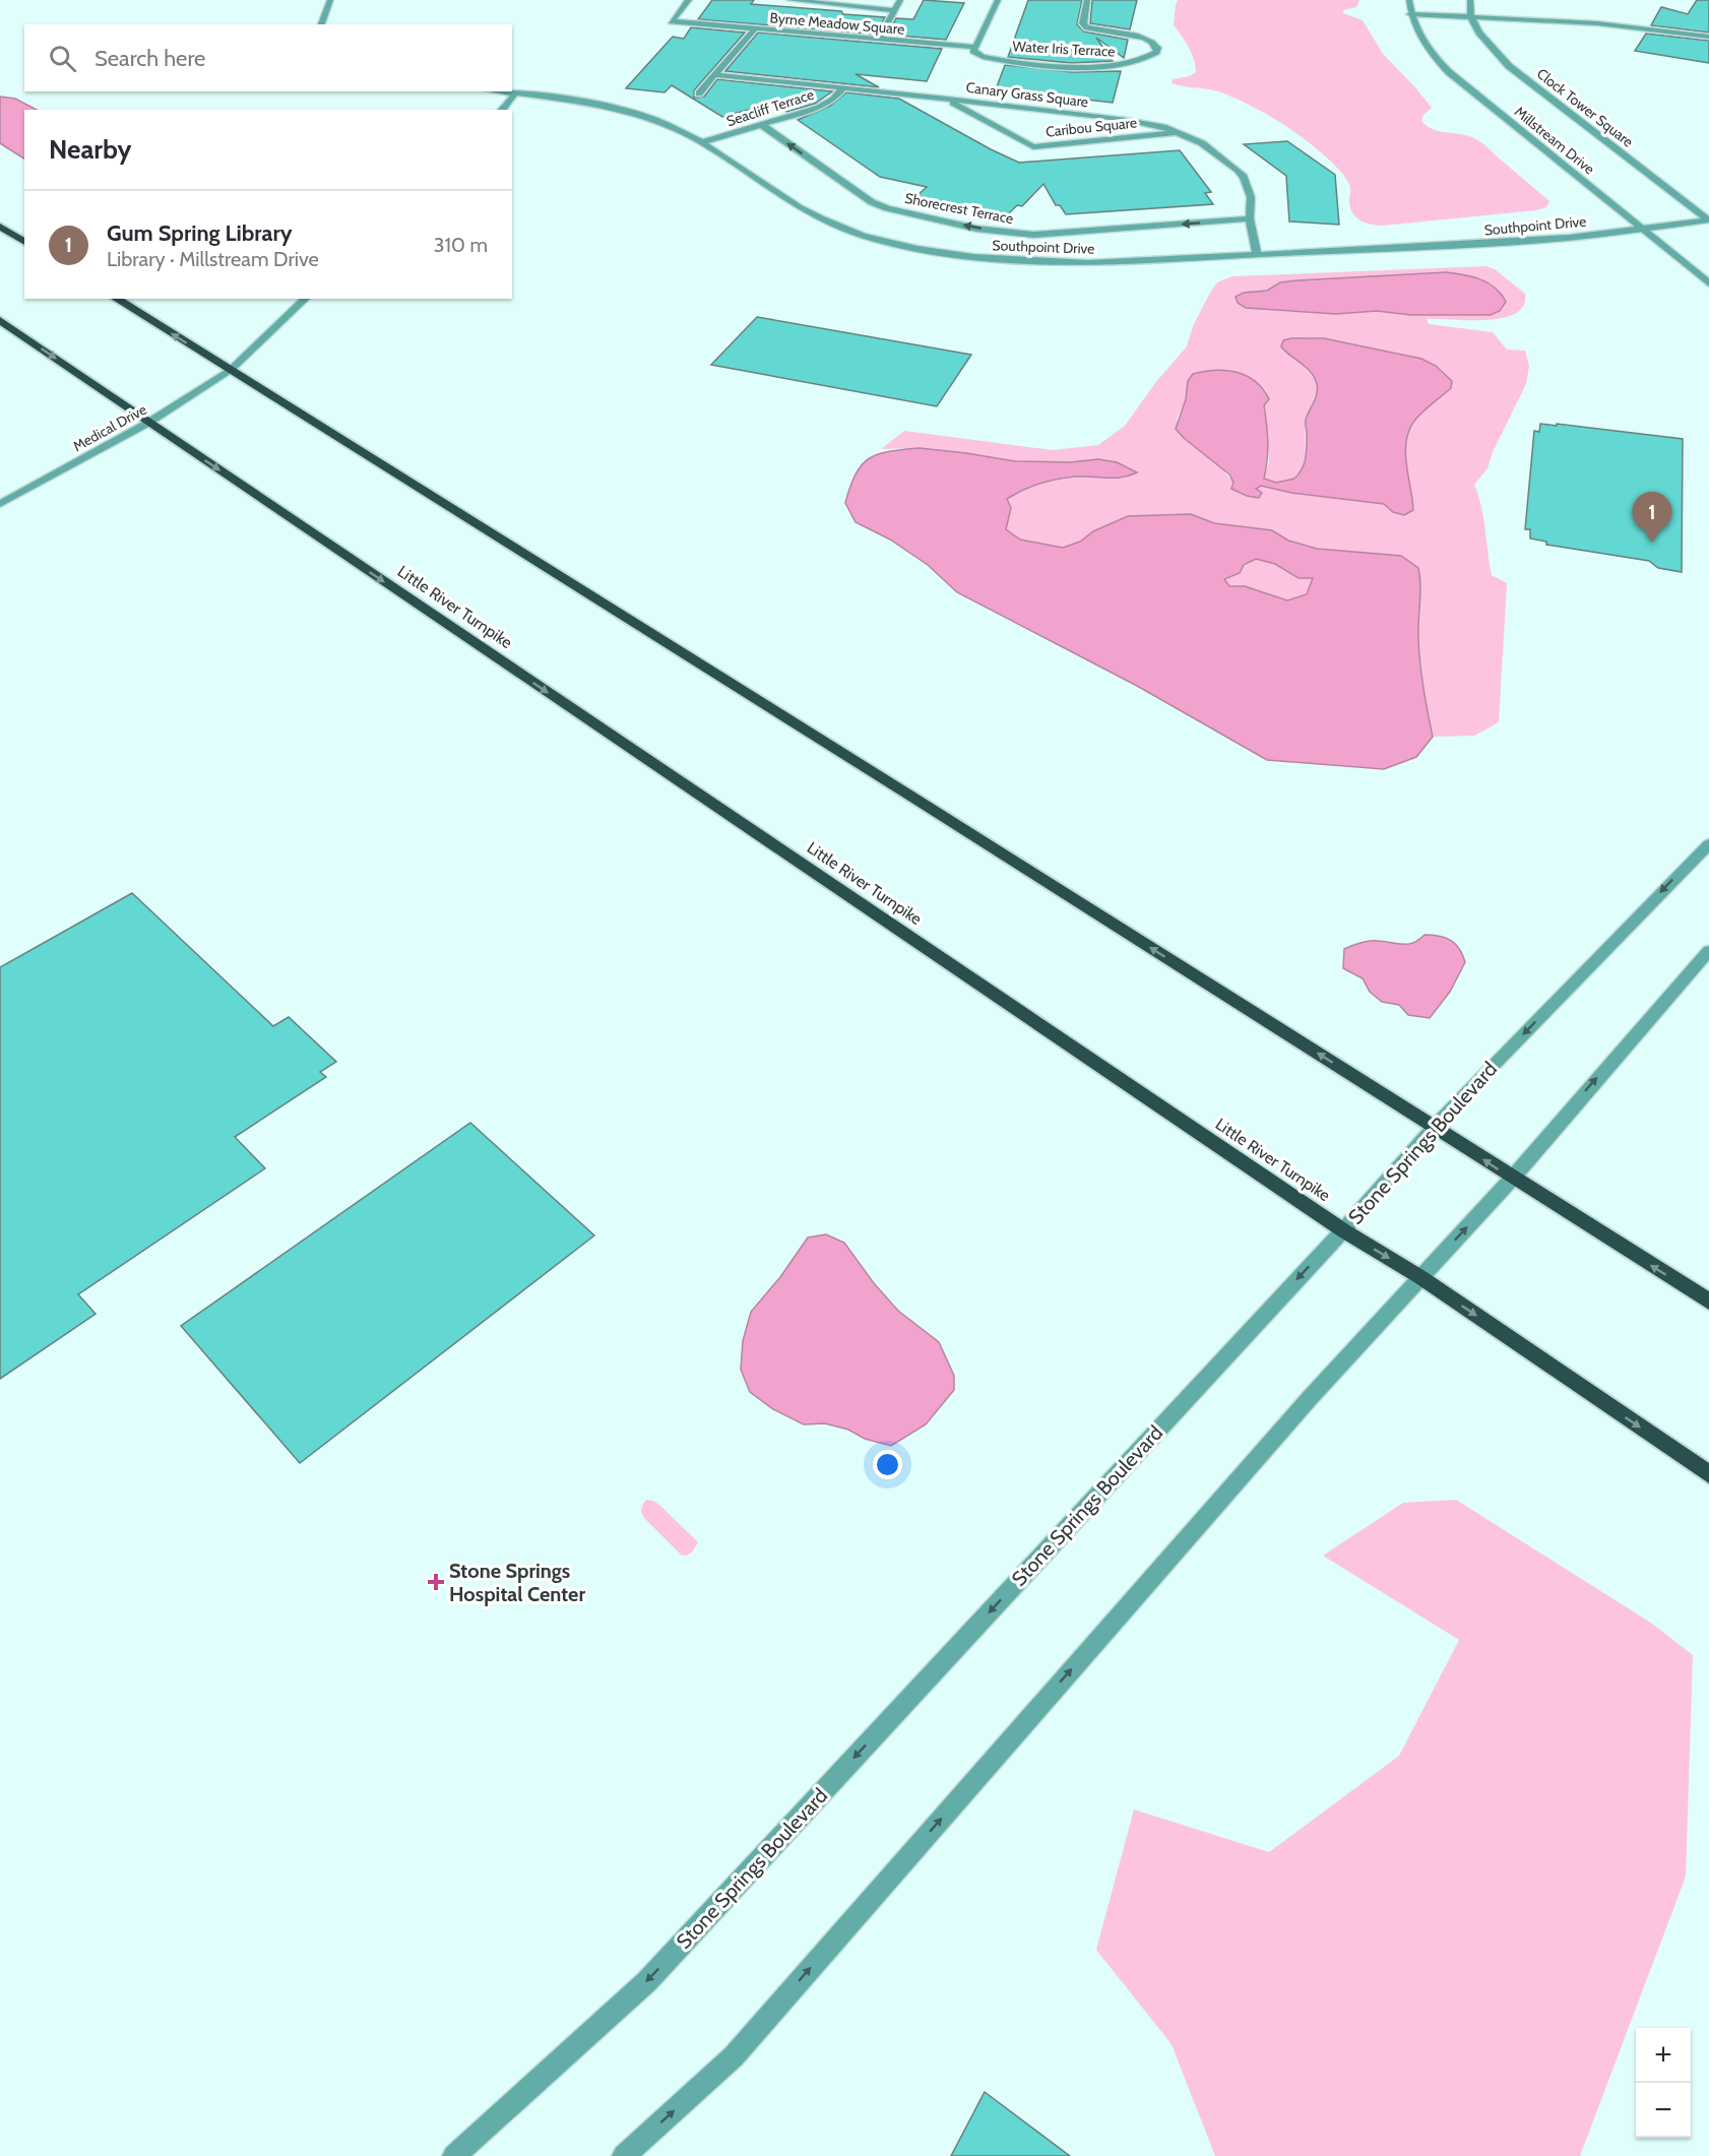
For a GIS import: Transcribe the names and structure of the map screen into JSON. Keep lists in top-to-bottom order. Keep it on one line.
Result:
{"streets":{"highway":["Little River Turnpike"],"street":["Byrne Meadow Square","Water Iris Terrace","Canary Grass Square","Seacliff Terrace","Clock Tower Square","Caribou Square","Millstream Drive","Shorecrest Terrace","Southpoint Drive","Medical Drive","Stone Springs Boulevard"]},"crossings":[["Byrne Meadow Square","Water Iris Terrace"],["Canary Grass Square","Seacliff Terrace"],["Canary Grass Square","Caribou Square"],["Canary Grass Square","Shorecrest Terrace"],["Canary Grass Square","Southpoint Drive"],["Seacliff Terrace","Shorecrest Terrace"],["Seacliff Terrace","Southpoint Drive"],["Clock Tower Square","Southpoint Drive"],["Millstream Drive","Southpoint Drive"],["Medical Drive","Little River Turnpike"],["Little River Turnpike","Stone Springs Boulevard"]],"one_way":["Shorecrest Terrace"],"places":{"health":["Stone Springs Hospital Center"]},"page":{"search":"Search here","heading":"Nearby","list":[{"mark":"1","name":"Gum Spring Library","note":"Library · Millstream Drive","value":"310 m"}],"pins":"1","map_buttons":["+","−"]}}
